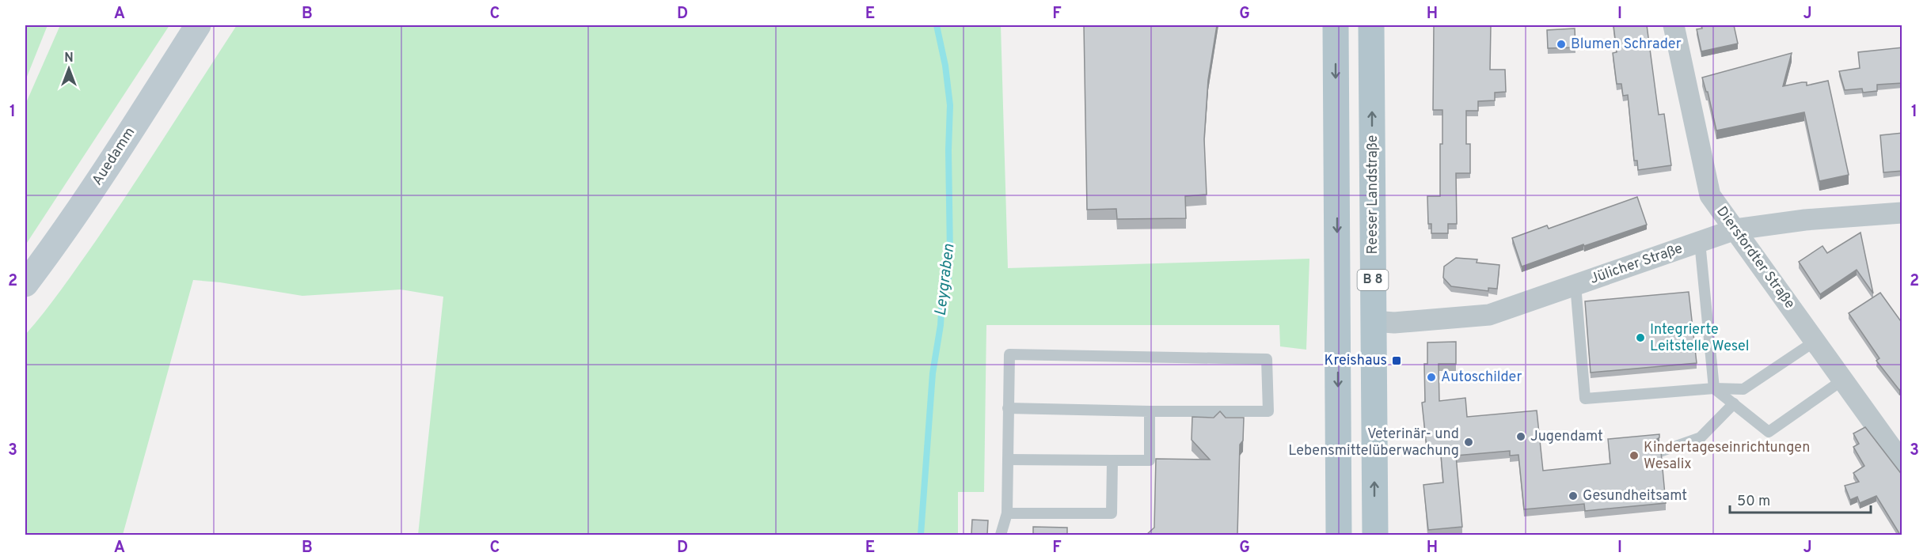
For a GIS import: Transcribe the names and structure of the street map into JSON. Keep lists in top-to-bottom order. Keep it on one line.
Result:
{"streets":{"main road":["Reeser Landstraße","B 8"],"street":["Auedamm","Diersfordter Straße","Jülicher Straße"]},"crossings":[["Reeser Landstraße","Jülicher Straße"],["Diersfordter Straße","Jülicher Straße"]],"water":["Leygraben"],"places":{"other":["Blumen Schrader","Integrierte Leitstelle Wesel","Autoschilder","Jugendamt","Veterinär- und Lebensmittelüberwachung","Kindertageseinrichtungen Wesalix","Gesundheitsamt"],"transit":["Kreishaus"]},"scale_bar":"50 m","north":"top","grid":{"columns":["A","B","C","D","E","F","G","H","I","J"],"rows":["1","2","3"]}}
